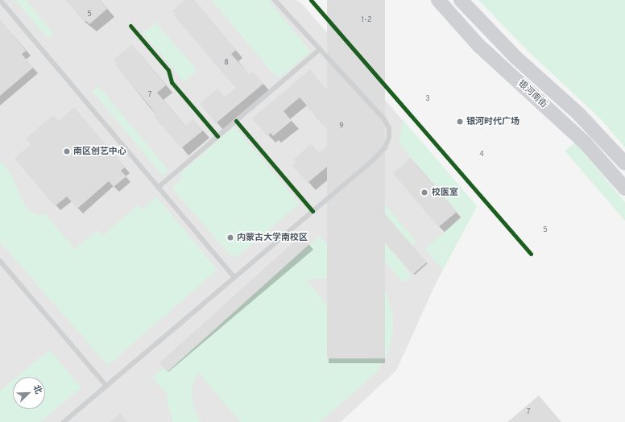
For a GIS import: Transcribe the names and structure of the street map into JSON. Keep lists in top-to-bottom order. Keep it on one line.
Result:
{"streets":{"main road":["银河南街"]},"places":["银河时代广场","南区创艺中心","校医室","内蒙古大学南校区"],"house_numbers":["5","1-2","8","7","3","9","4","5","7"],"north":"top right"}
